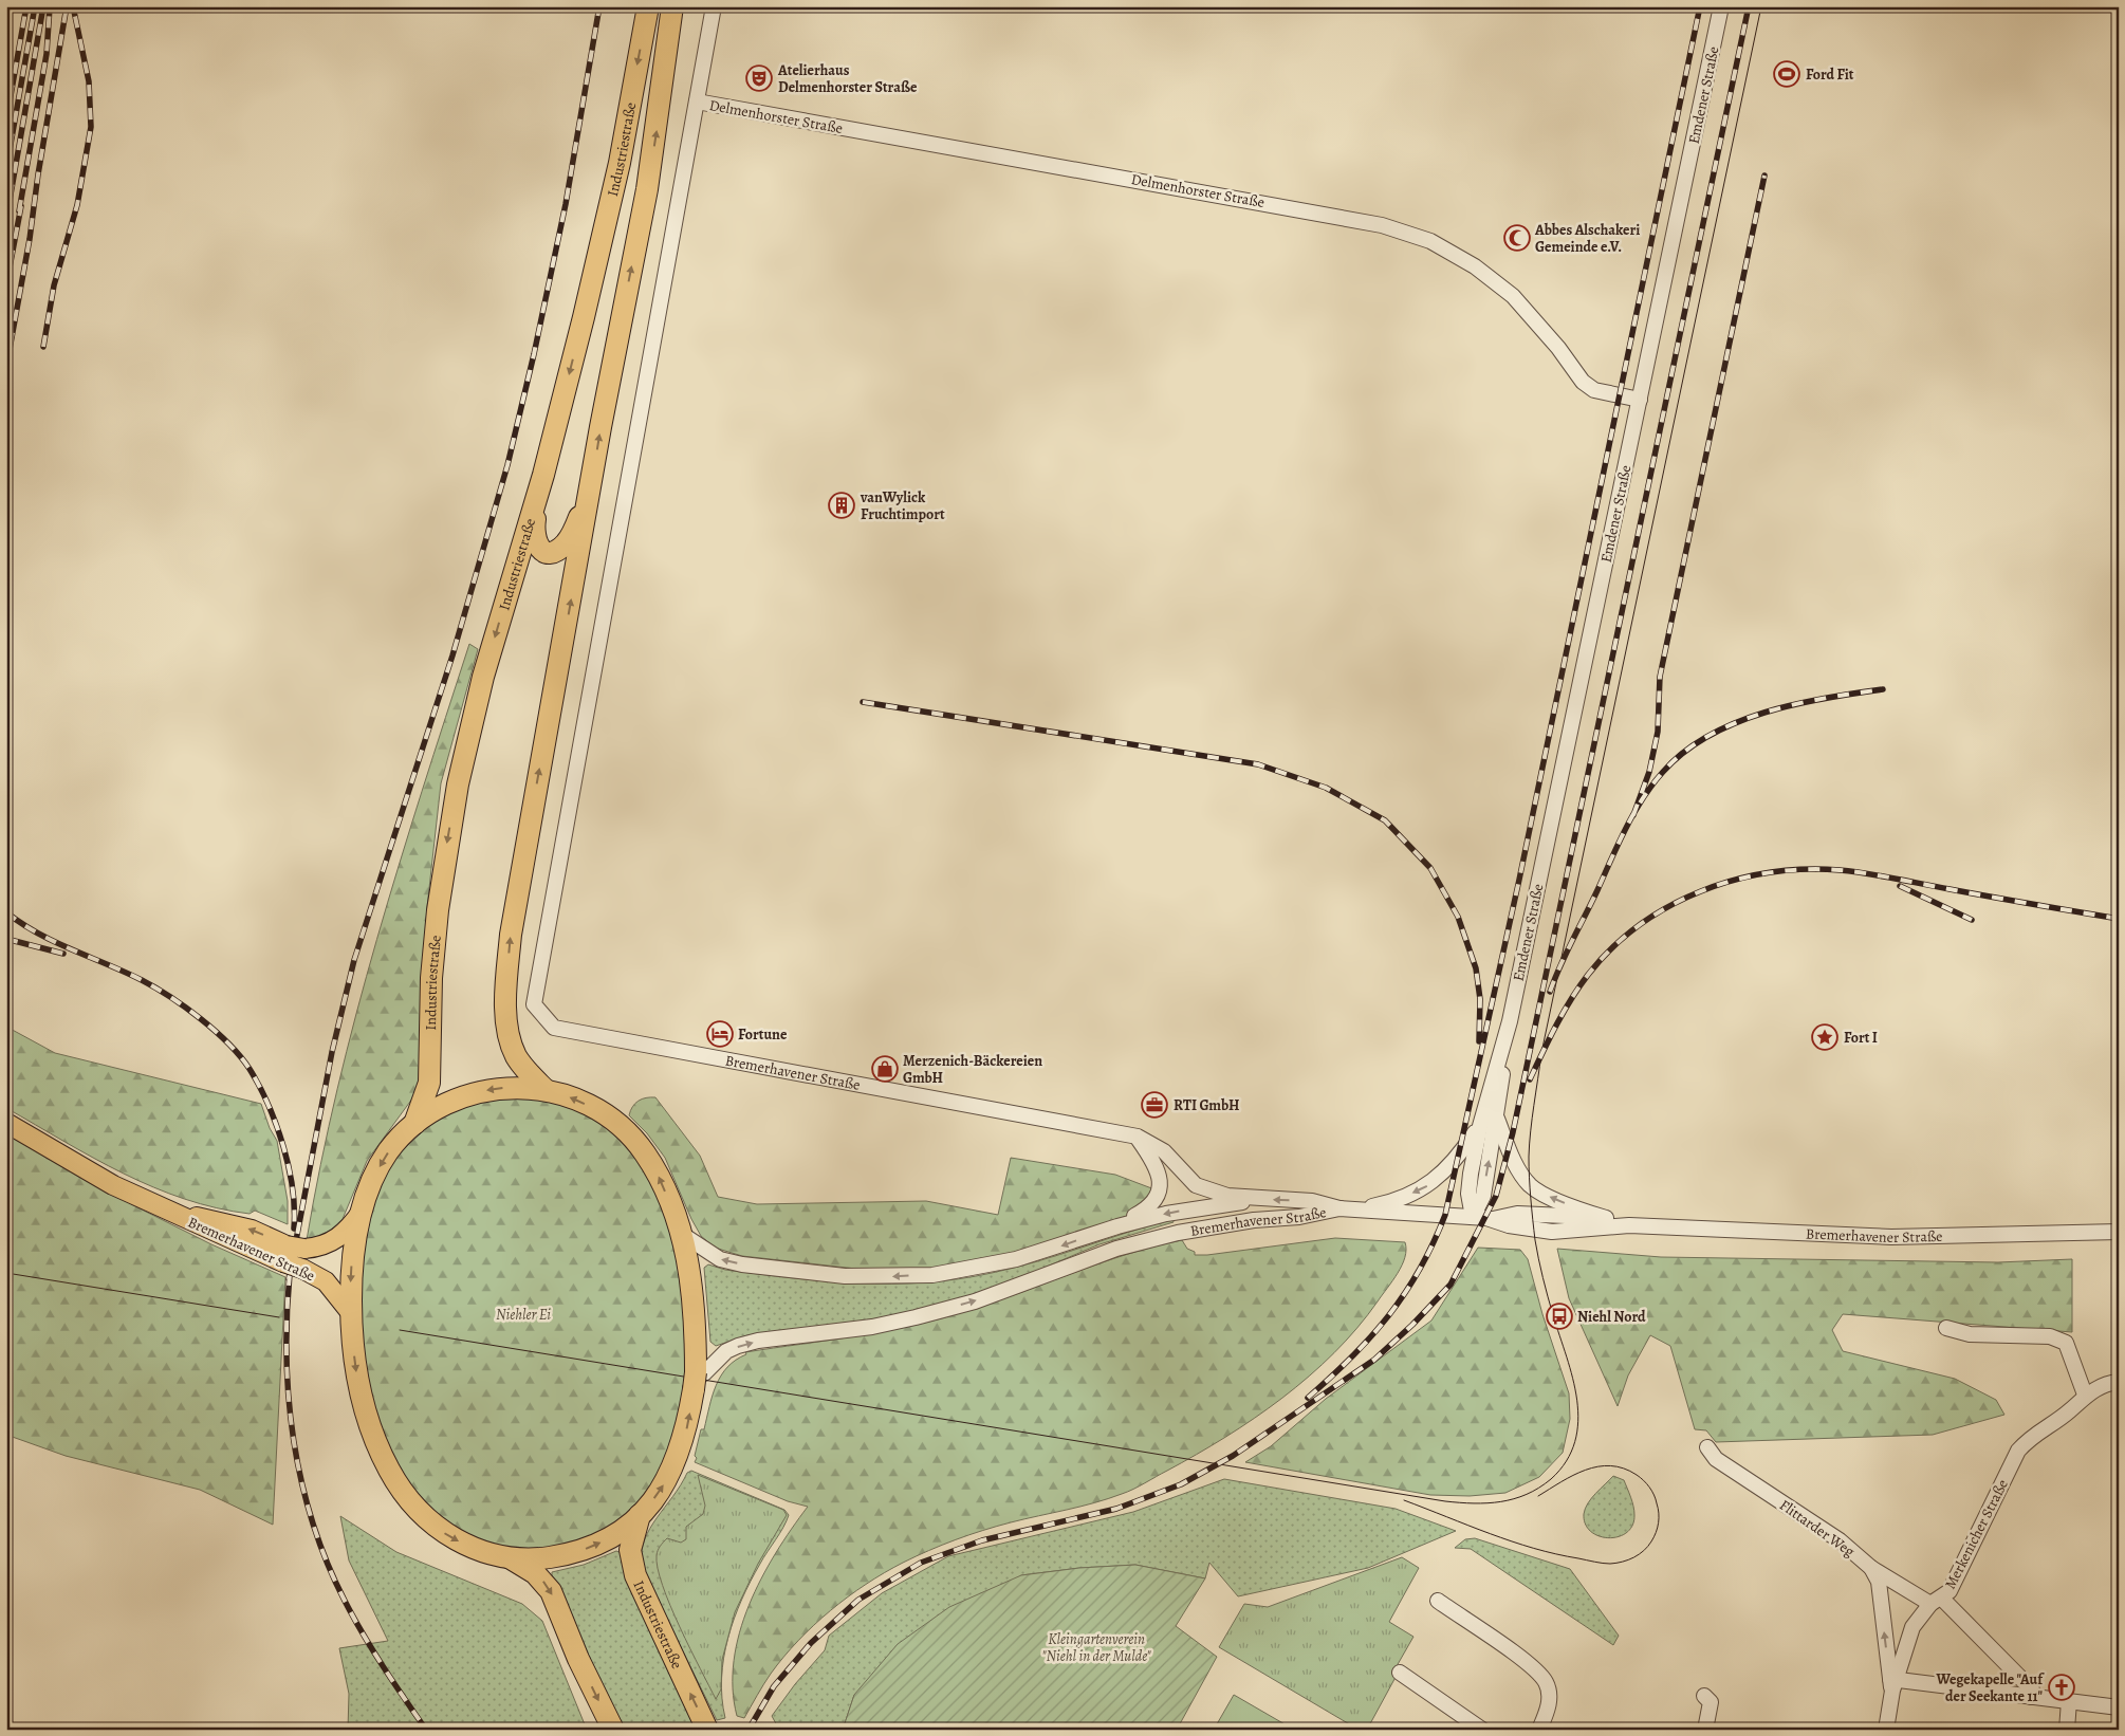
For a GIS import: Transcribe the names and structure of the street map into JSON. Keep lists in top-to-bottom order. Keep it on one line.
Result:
{"streets":{"highway":["Industriestraße"],"main road":["Bremerhavener Straße"],"street":["Emdener Straße","Delmenhorster Straße","Flittarder Weg","Merkenicher Straße"]},"crossings":[["Emdener Straße","Delmenhorster Straße"],["Emdener Straße","Bremerhavener Straße"],["Delmenhorster Straße","Bremerhavener Straße"],["Flittarder Weg","Merkenicher Straße"]],"parks":["Niehler Ei","Kleingartenverein \"Niehl in der Mulde\""],"places":{"sports":["Ford Fit"],"theatre":["Atelierhaus Delmenhorster Straße"],"mosque":["Abbes Alschakeri Gemeinde e.V."],"building":["vanWylick Fruchtimport"],"hotel":["Fortune"],"place":["Fort I"],"shop":["Merzenich-Bäckereien GmbH"],"office":["RTI GmbH"],"bus stop":["Niehl Nord"],"church":["Wegekapelle \"Auf der Seekante 11\""]}}
